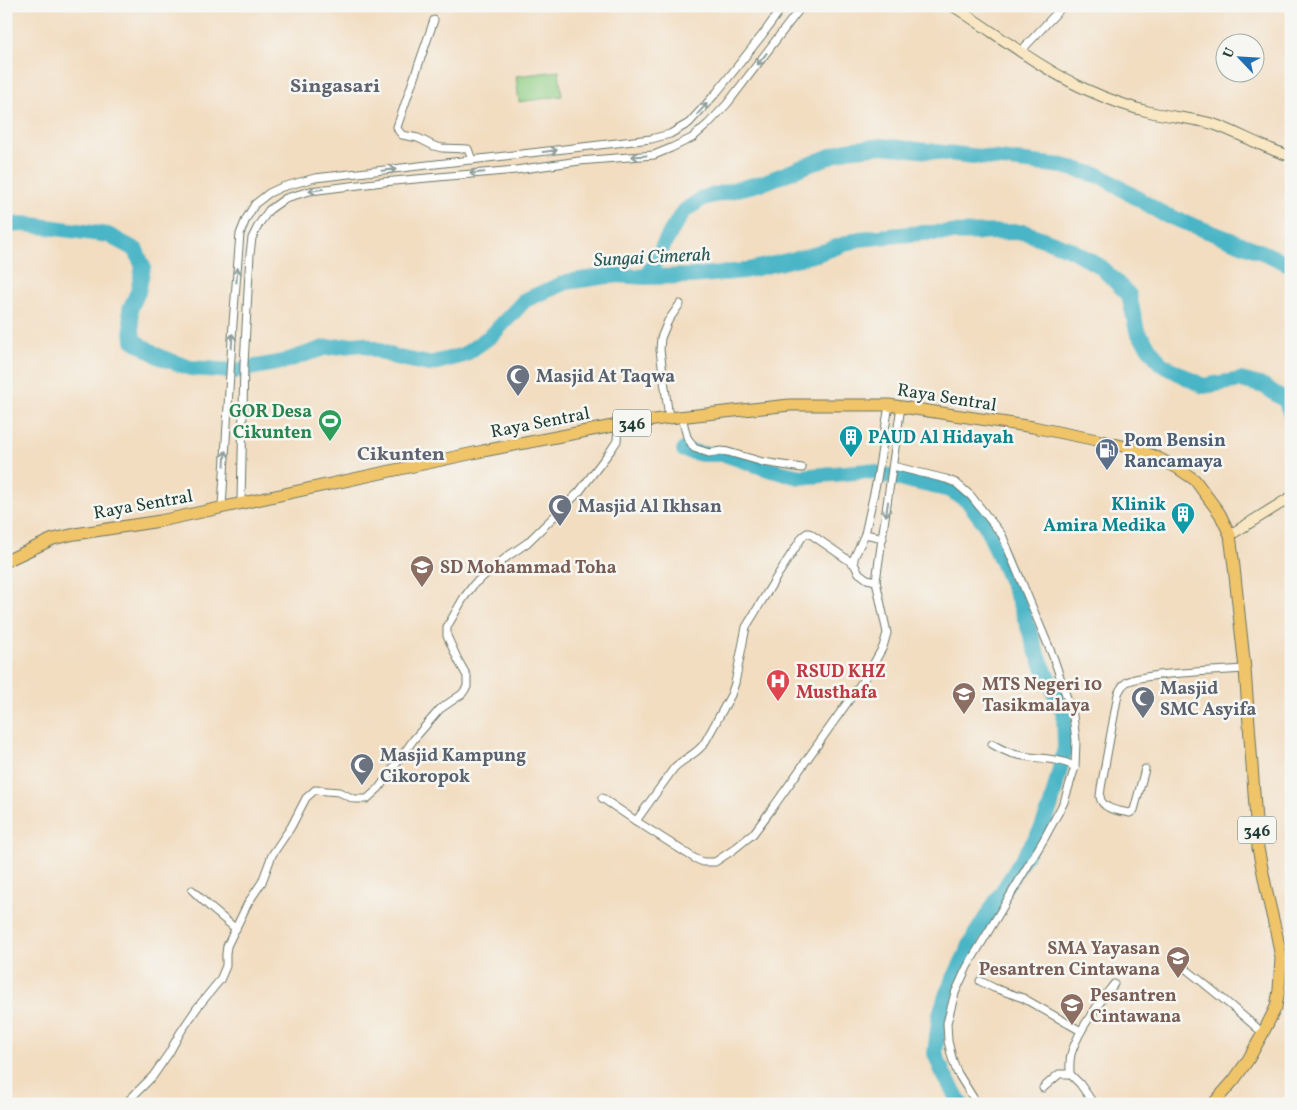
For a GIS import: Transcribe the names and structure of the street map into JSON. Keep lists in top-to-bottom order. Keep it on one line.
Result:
{"streets":{"main road":["Raya Sentral","346"]},"crossings":[["Raya Sentral","346"]],"districts":["Singasari","Cikunten"],"water":["Sungai Cimerah"],"places":{"mosque":["Masjid At Taqwa","Masjid Al Ikhsan","Masjid SMC Asyifa","Masjid Kampung Cikoropok"],"sports":["GOR Desa Cikunten"],"building":["PAUD Al Hidayah","Klinik Amira Medika"],"fuel station":["Pom Bensin Rancamaya"],"school or university":["SD Mohammad Toha","MTS Negeri 10 Tasikmalaya","SMA Yayasan Pesantren Cintawana","Pesantren Cintawana"],"hospital":["RSUD KHZ Musthafa"]},"north":"top left"}
